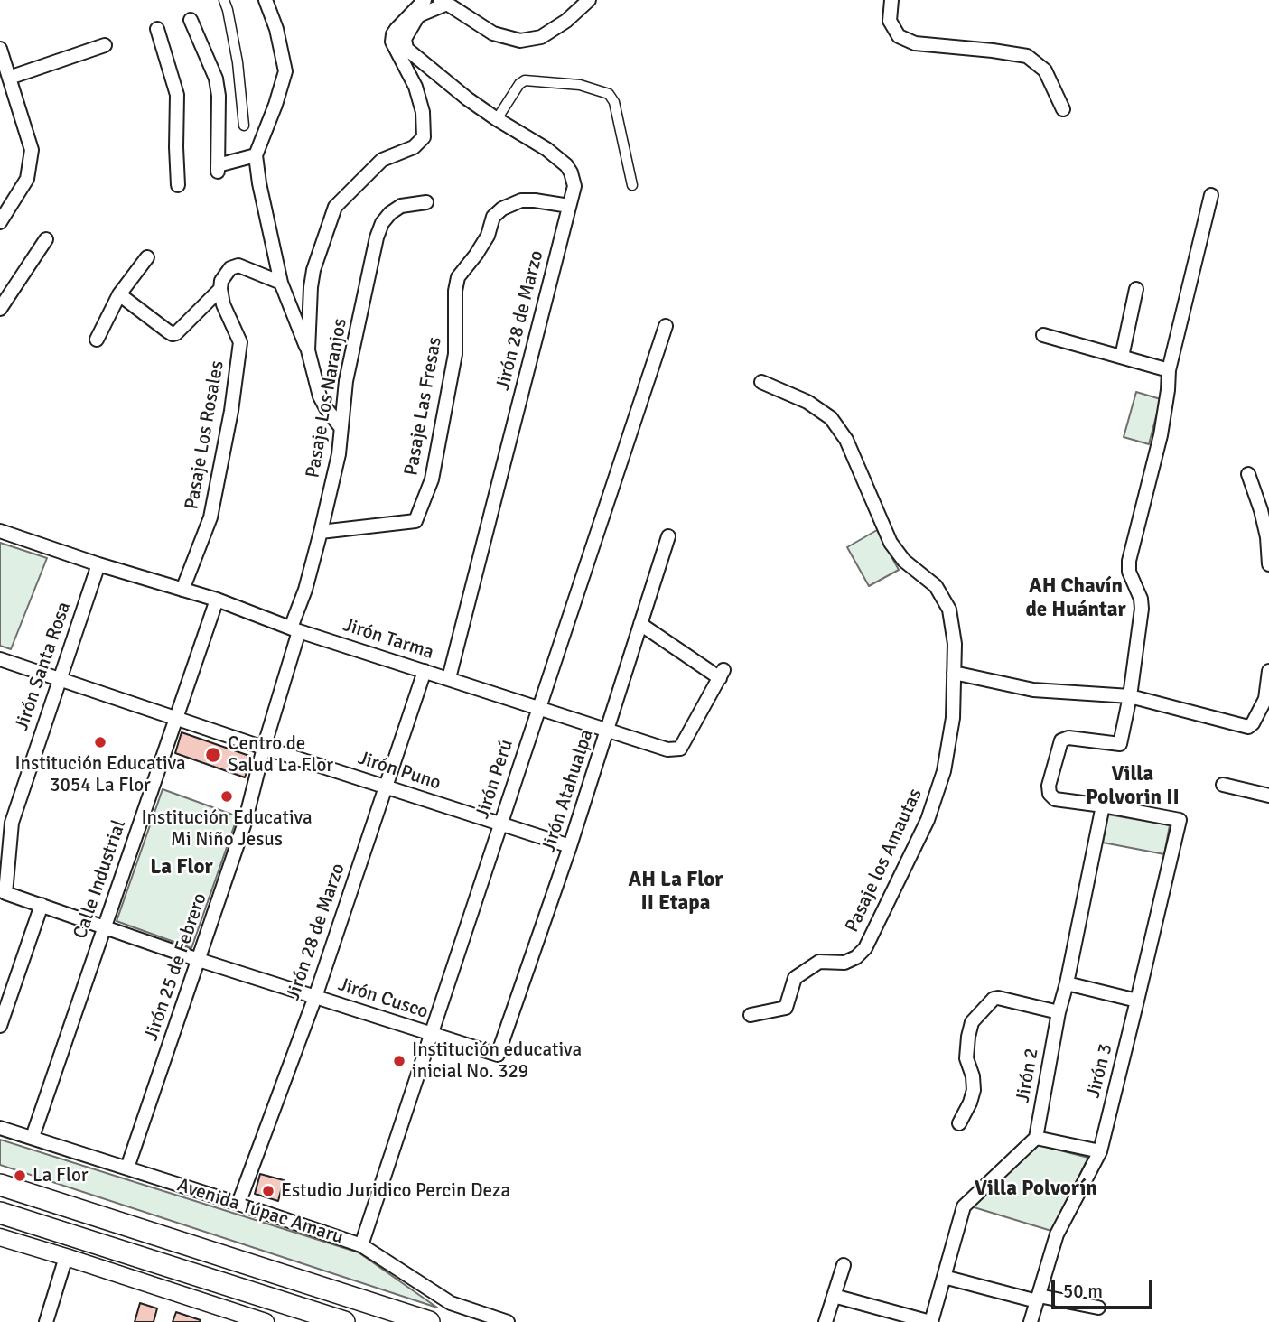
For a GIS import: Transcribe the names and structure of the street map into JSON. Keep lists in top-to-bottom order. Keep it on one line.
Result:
{"streets":{"street":["Jirón 28 de Marzo","Pasaje Los Naranjos","Pasaje Las Fresas","Pasaje Los Rosales","Jirón Tarma","Jirón Santa Rosa","Jirón Puno","Jirón Perú","Jirón Atahualpa","Pasaje los Amautas","Calle Industrial","Jirón 25 de Febrero","Jirón Cusco","Jirón 3","Jirón 2","Avenida Túpac Amaru"]},"crossings":[["Jirón 28 de Marzo","Pasaje Las Fresas"],["Jirón 28 de Marzo","Jirón Tarma"],["Jirón 28 de Marzo","Jirón Puno"],["Jirón 28 de Marzo","Jirón Cusco"],["Jirón 28 de Marzo","Avenida Túpac Amaru"],["Pasaje Los Naranjos","Pasaje Las Fresas"],["Pasaje Los Naranjos","Jirón Tarma"],["Pasaje Los Naranjos","Jirón 25 de Febrero"],["Pasaje Los Rosales","Jirón Tarma"],["Jirón Tarma","Jirón Santa Rosa"],["Jirón Tarma","Jirón Perú"],["Jirón Tarma","Jirón Atahualpa"],["Jirón Tarma","Calle Industrial"],["Jirón Tarma","Jirón 25 de Febrero"],["Jirón Santa Rosa","Jirón Puno"],["Jirón Santa Rosa","Jirón Cusco"],["Jirón Puno","Jirón Perú"],["Jirón Puno","Jirón Atahualpa"],["Jirón Puno","Calle Industrial"],["Jirón Puno","Jirón 25 de Febrero"],["Jirón Perú","Jirón Cusco"],["Jirón Perú","Avenida Túpac Amaru"],["Jirón Atahualpa","Jirón Cusco"],["Calle Industrial","Jirón Cusco"],["Calle Industrial","Avenida Túpac Amaru"],["Jirón 25 de Febrero","Jirón Cusco"],["Jirón 25 de Febrero","Avenida Túpac Amaru"],["Jirón 3","Jirón 2"]],"districts":["AH Chavín de Huántar","Villa Polvorin II","La Flor","AH La Flor II Etapa","Villa Polvorín"],"places":["Institución Educativa 3054 La Flor","Centro de Salud La Flor","Institución Educativa Mi Niño Jesus","Institución educativa inicial No. 329","La Flor","Estudio Juridico Percin Deza"],"scale_bar":"50 m"}
